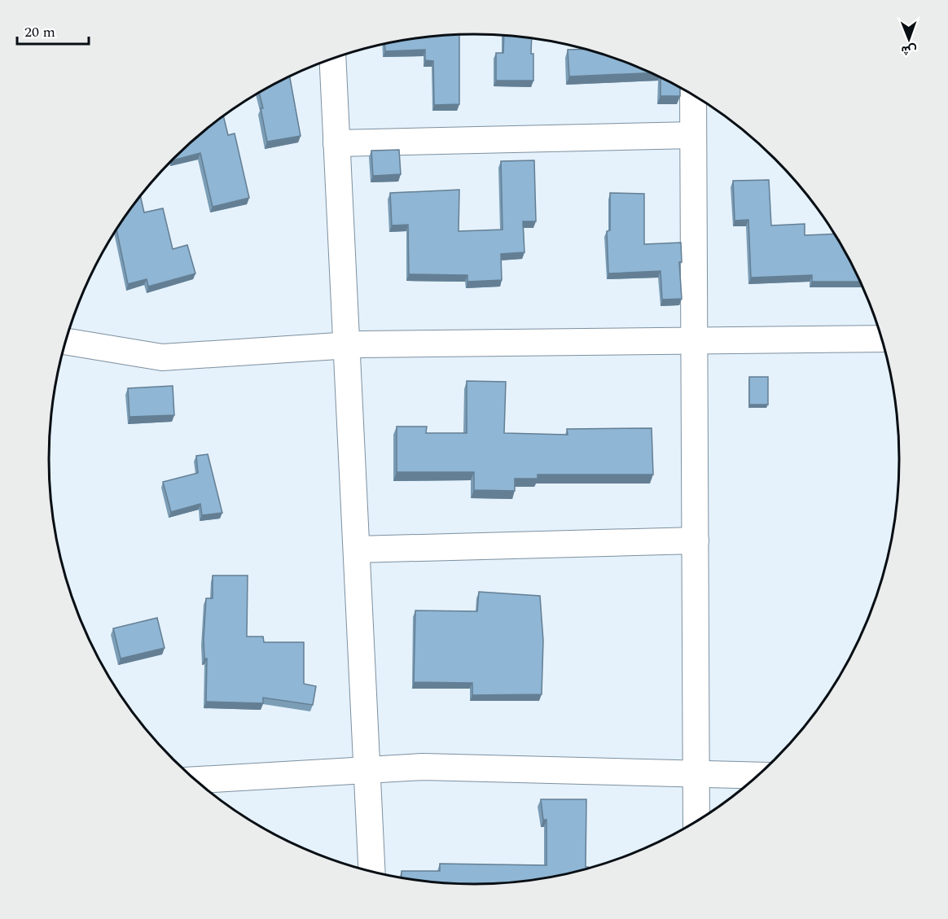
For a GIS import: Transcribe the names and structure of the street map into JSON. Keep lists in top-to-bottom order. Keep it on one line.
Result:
{"scale_bar":"20 m","north":"bottom"}
